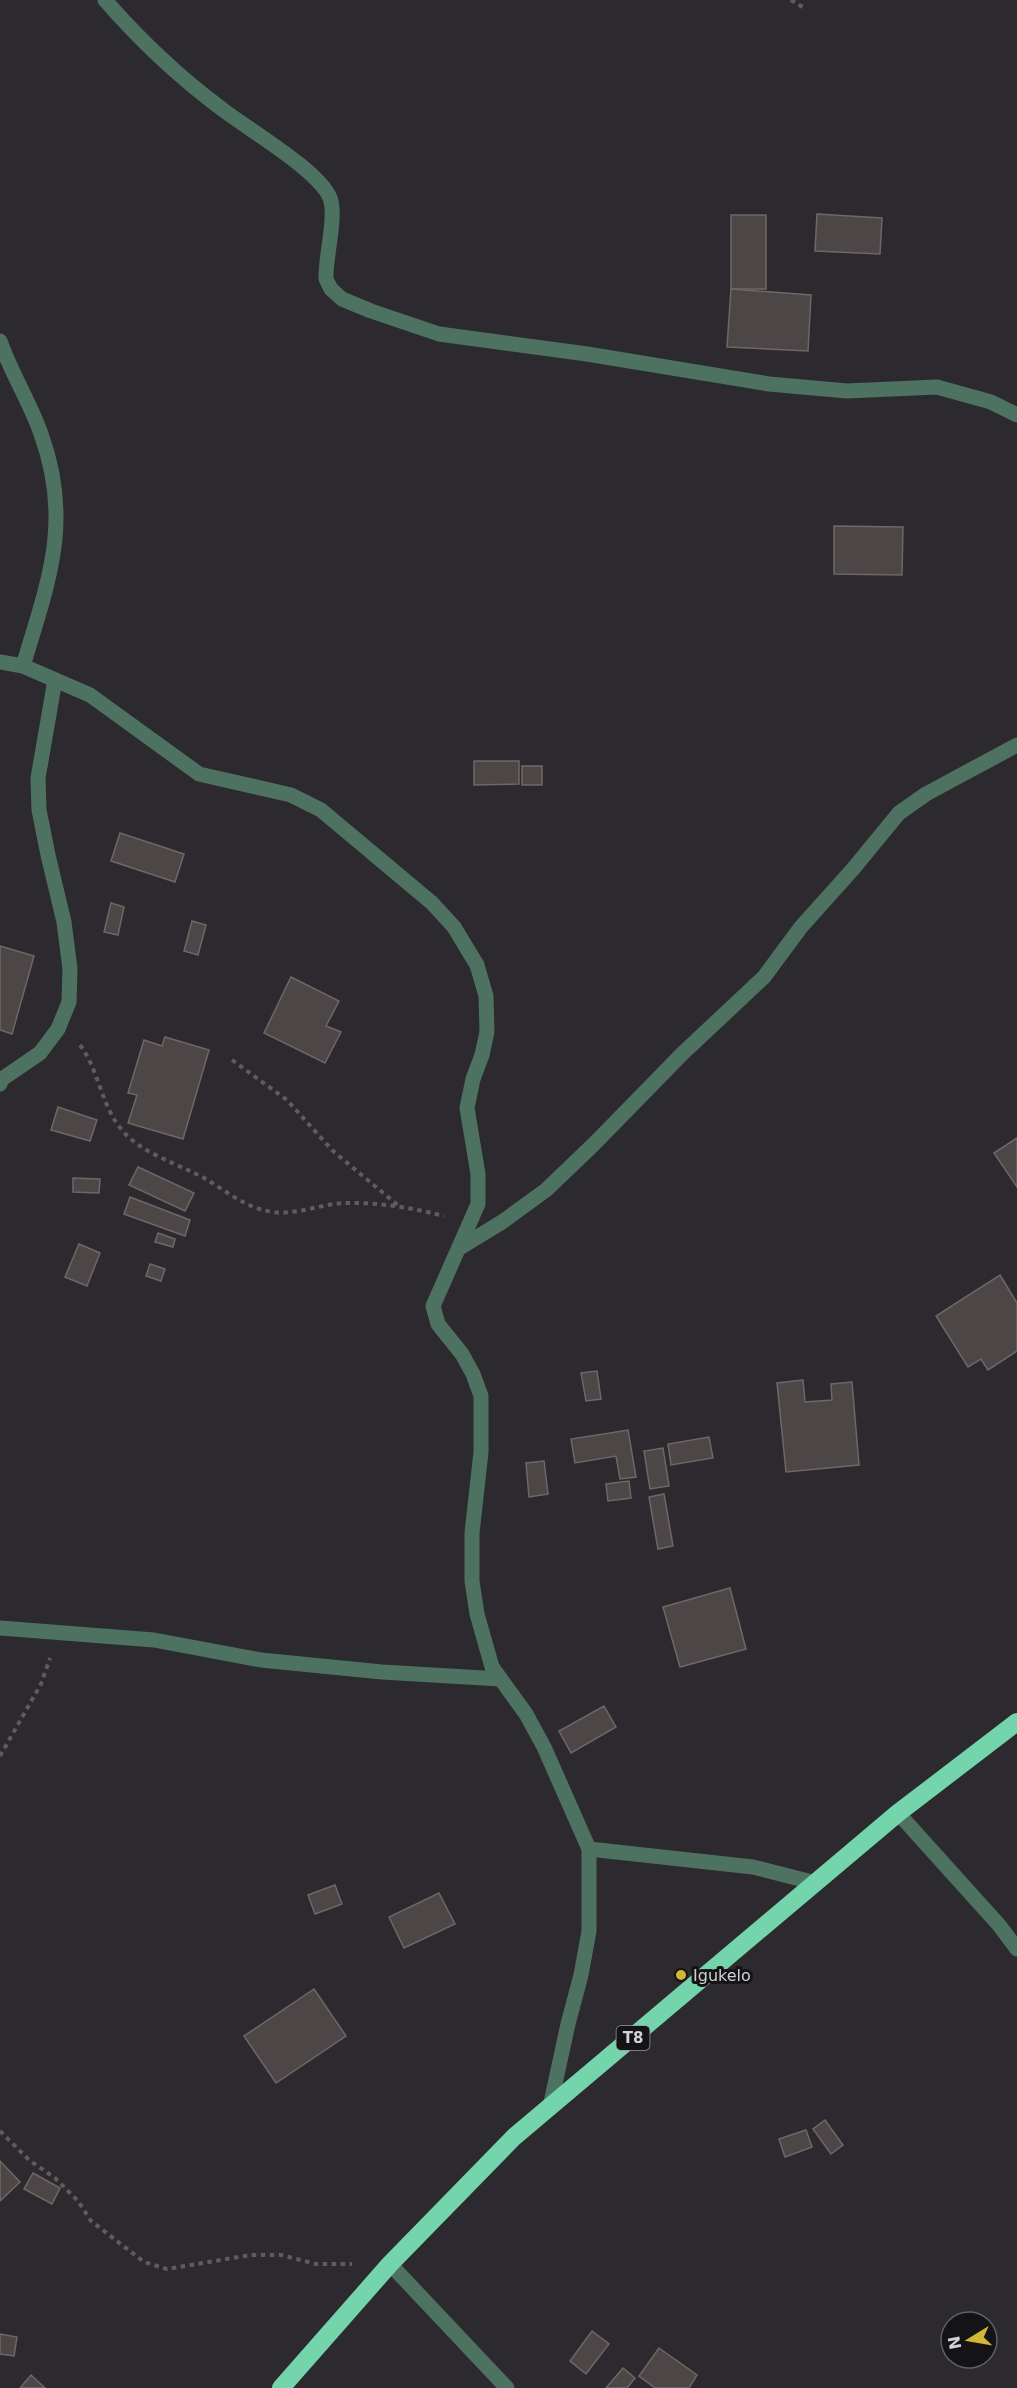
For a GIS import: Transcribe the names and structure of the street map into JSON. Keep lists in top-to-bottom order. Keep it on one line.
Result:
{"streets":{"highway":["T8"]},"places":["Igukelo"],"north":"left"}
